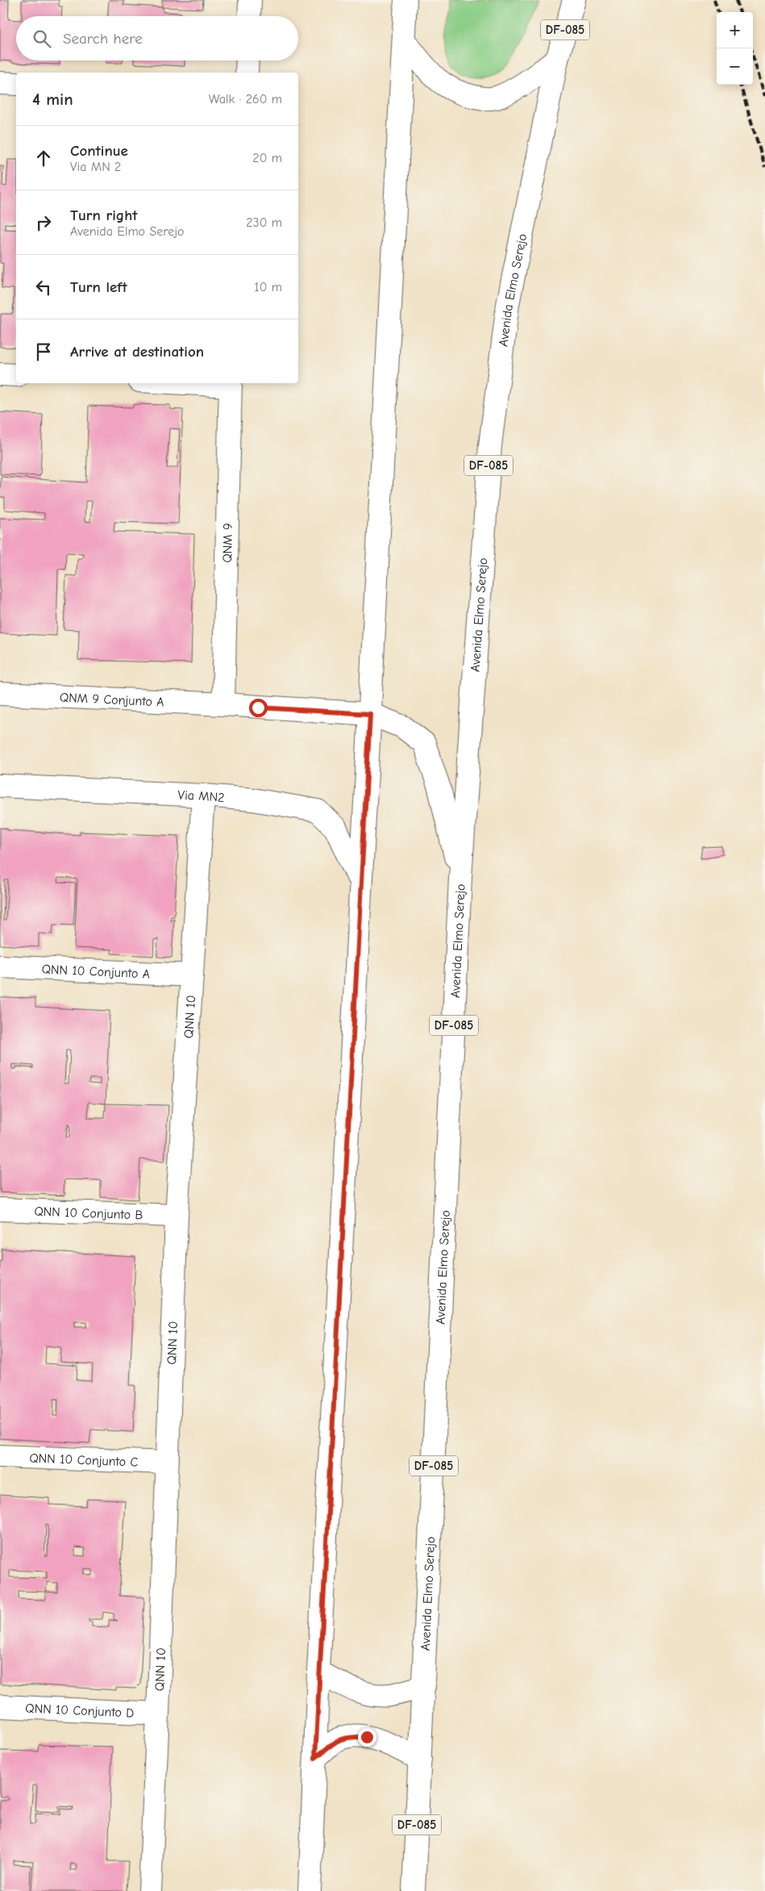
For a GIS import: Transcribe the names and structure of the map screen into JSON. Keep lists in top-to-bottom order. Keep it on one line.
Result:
{"streets":{"main road":["DF-085","Avenida Elmo Serejo","QNM 9","QNM 9 Conjunto A","Via MN2","QNN 10 Conjunto A","QNN 10","QNN 10 Conjunto B","QNN 10 Conjunto C","QNN 10 Conjunto D"]},"crossings":[["Avenida Elmo Serejo","QNM 9 Conjunto A"],["QNM 9","QNM 9 Conjunto A"],["Via MN2","QNN 10"],["QNN 10 Conjunto A","QNN 10"],["QNN 10","QNN 10 Conjunto B"],["QNN 10","QNN 10 Conjunto C"],["QNN 10","QNN 10 Conjunto D"]],"page":{"map_buttons":["+","−"],"search":"Search here","heading":["4 min","Walk · 260 m"],"list":[["Continue","Via MN 2","20 m"],["Turn right","Avenida Elmo Serejo","230 m"],["Turn left","10 m"],"Arrive at destination"]}}
